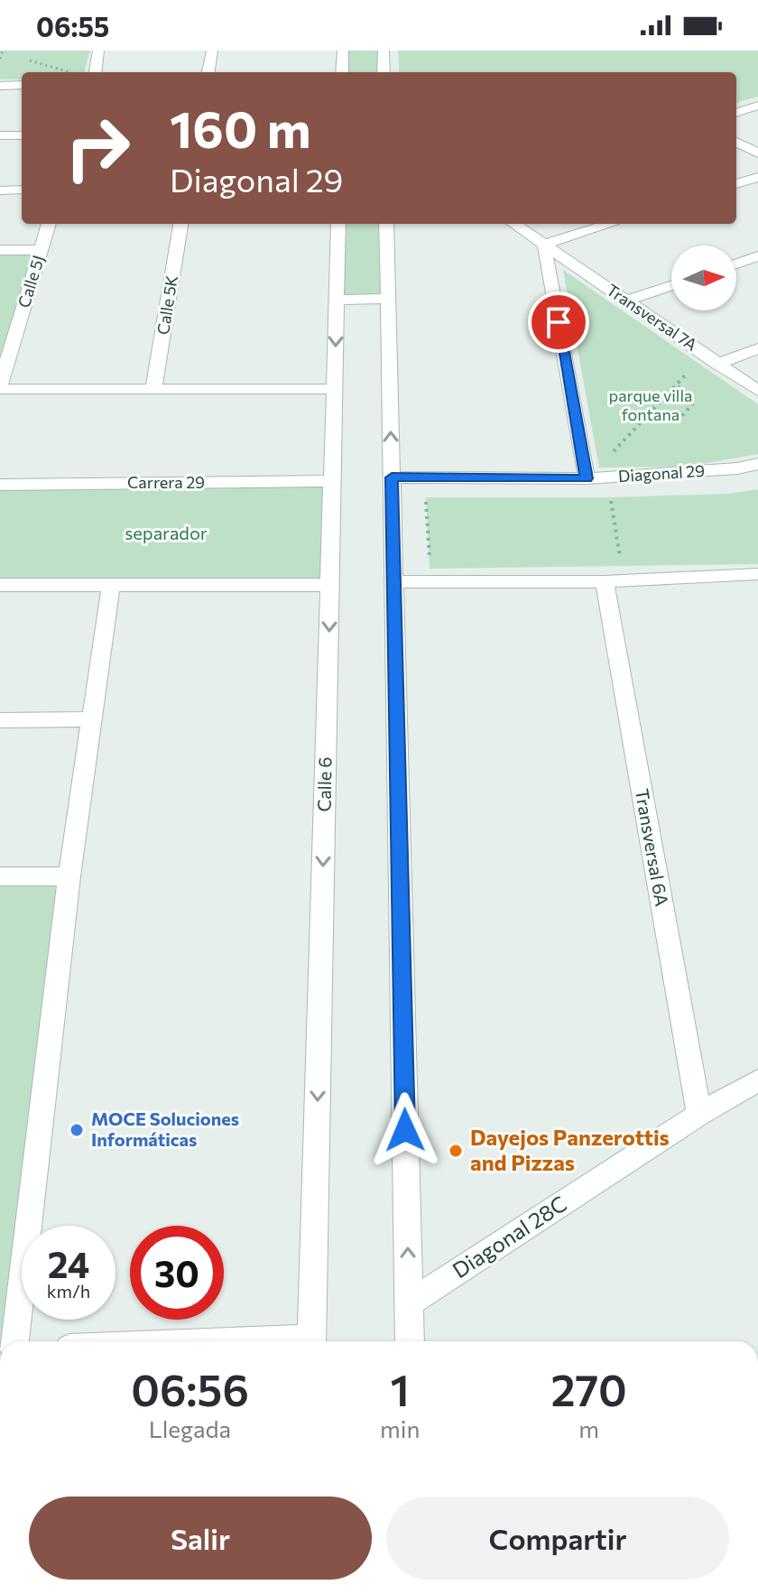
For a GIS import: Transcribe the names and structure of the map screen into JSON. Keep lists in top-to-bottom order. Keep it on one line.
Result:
{"streets":{"street":["Calle 5J","Calle 5K","Transversal 7A","Diagonal 29","Carrera 29","Calle 6","Transversal 6A","Diagonal 28C"]},"crossings":[["Carrera 29","Calle 6"],["Transversal 6A","Diagonal 28C"]],"parks":["parque villa fontana","separador"],"places":["MOCE Soluciones Informáticas","Dayejos Panzerottis and Pizzas"],"north":"right","page":{"status":"06:55","turn":["160 m","Diagonal 29"],"speed":"24 km/h","limit":"30","eta":["06:56","Llegada","1","min","270","m"],"buttons":["Salir","Compartir"]}}
